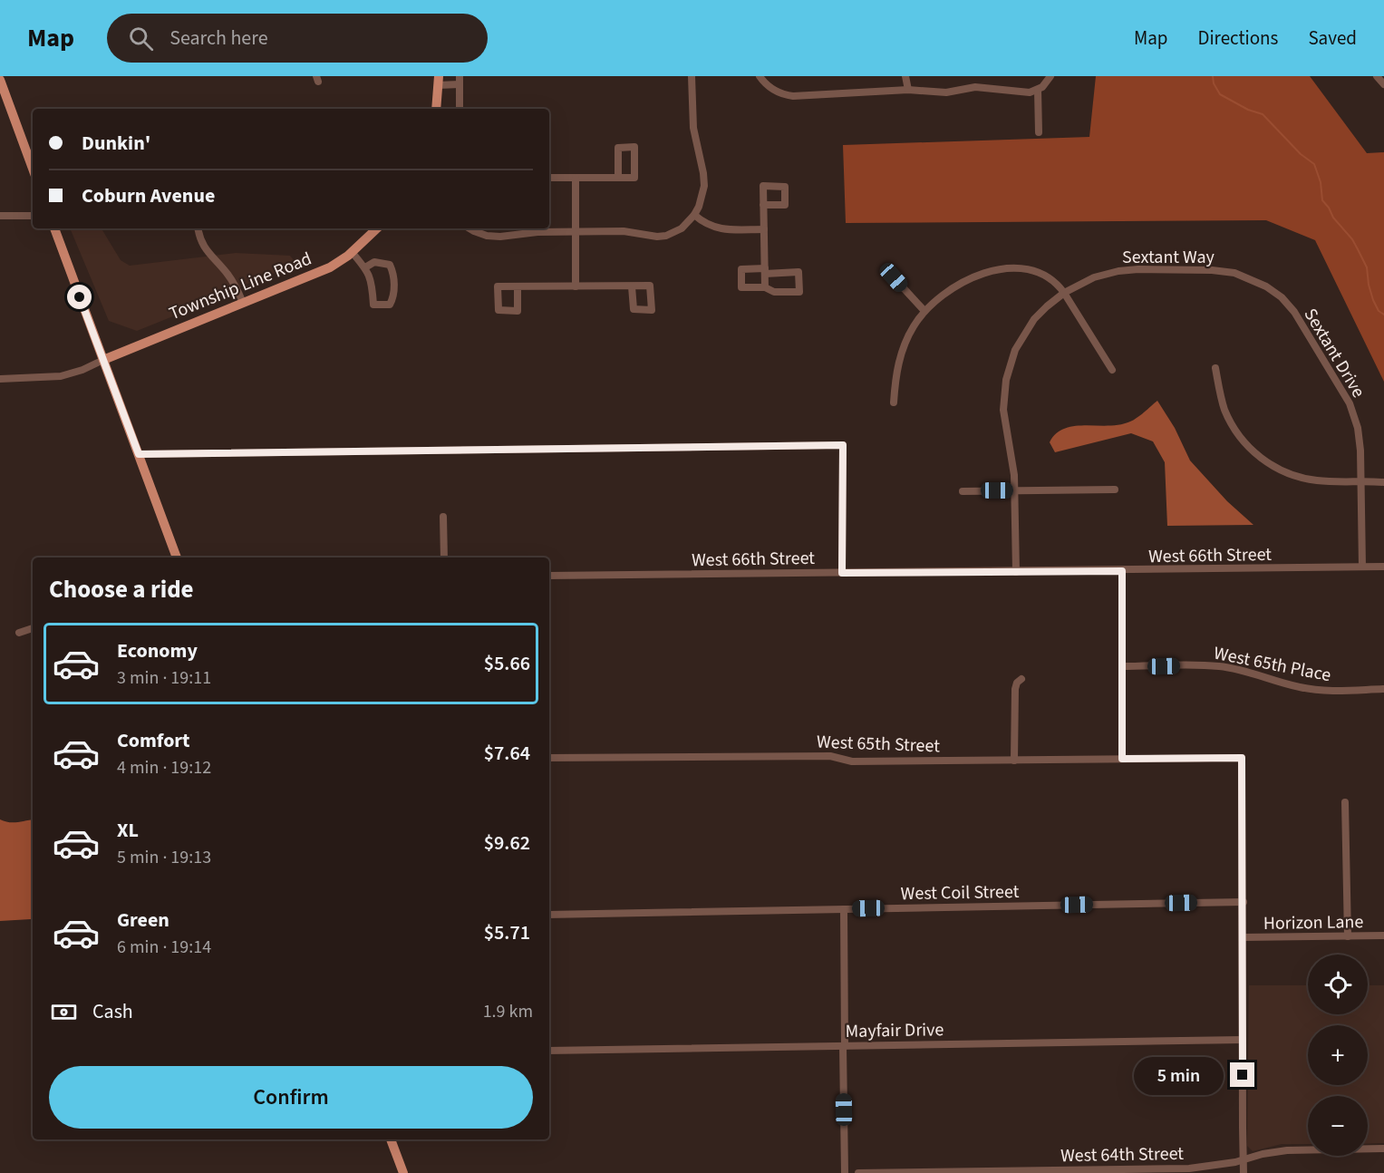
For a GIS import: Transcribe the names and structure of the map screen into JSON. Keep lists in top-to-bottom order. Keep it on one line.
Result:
{"streets":{"main road":["Township Line Road"],"street":["Sextant Way","Sextant Drive","West 66th Street","West 65th Place","West 65th Street","West Coil Street","Horizon Lane","Mayfair Drive","West 64th Street"]},"crossings":[["Sextant Way","Sextant Drive"],["Sextant Way","West 66th Street"],["Sextant Drive","West 66th Street"],["West 65th Street","West Coil Street"]],"page":{"header":"Map","search":"Search here","nav":["Map","Directions","Saved"],"banner":["Dunkin'","Coburn Avenue"],"heading":"Choose a ride","list":[{"name":"Economy","note":"3 min · 19:11","value":"$5.66"},{"name":"Comfort","note":"4 min · 19:12","value":"$7.64"},{"name":"XL","note":"5 min · 19:13","value":"$9.62"},{"name":"Green","note":"6 min · 19:14","value":"$5.71"}],"map_buttons":["+","−"],"pay":["Cash","1.9 km"],"buttons":"Confirm","bubble":"5 min"}}
